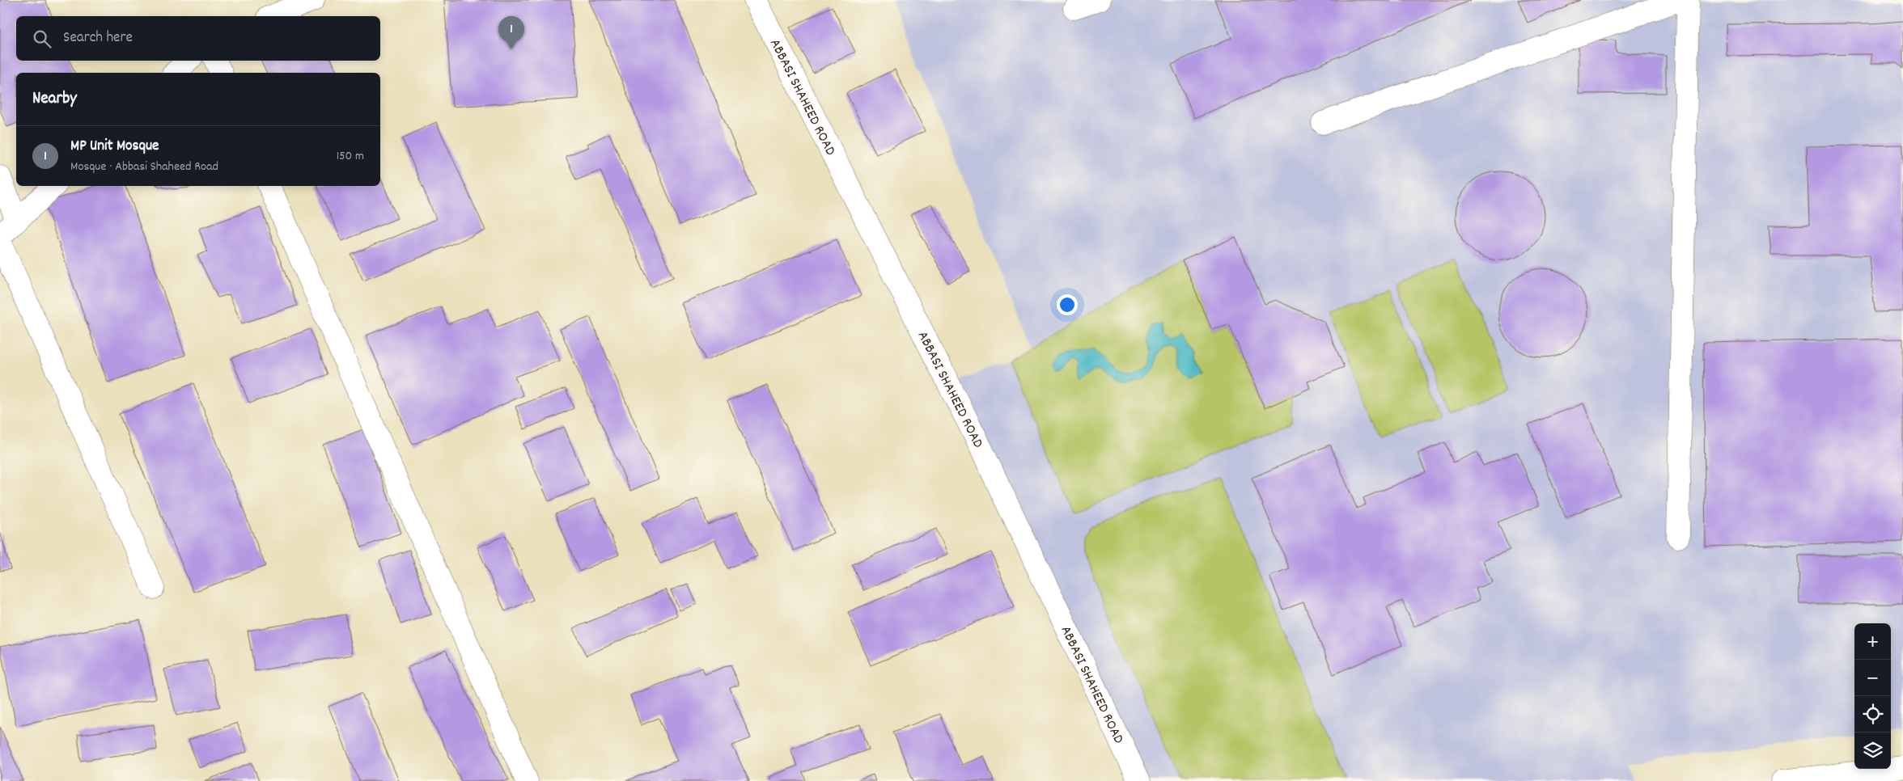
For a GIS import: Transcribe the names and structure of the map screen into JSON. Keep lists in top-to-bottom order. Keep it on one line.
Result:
{"streets":{"street":["ABBASI SHAHEED ROAD"]},"page":{"pins":"1","search":"Search here","heading":"Nearby","list":[{"mark":"1","name":"MP Unit Mosque","note":"Mosque · Abbasi Shaheed Road","value":"150 m"}],"map_buttons":["+","−"]}}
